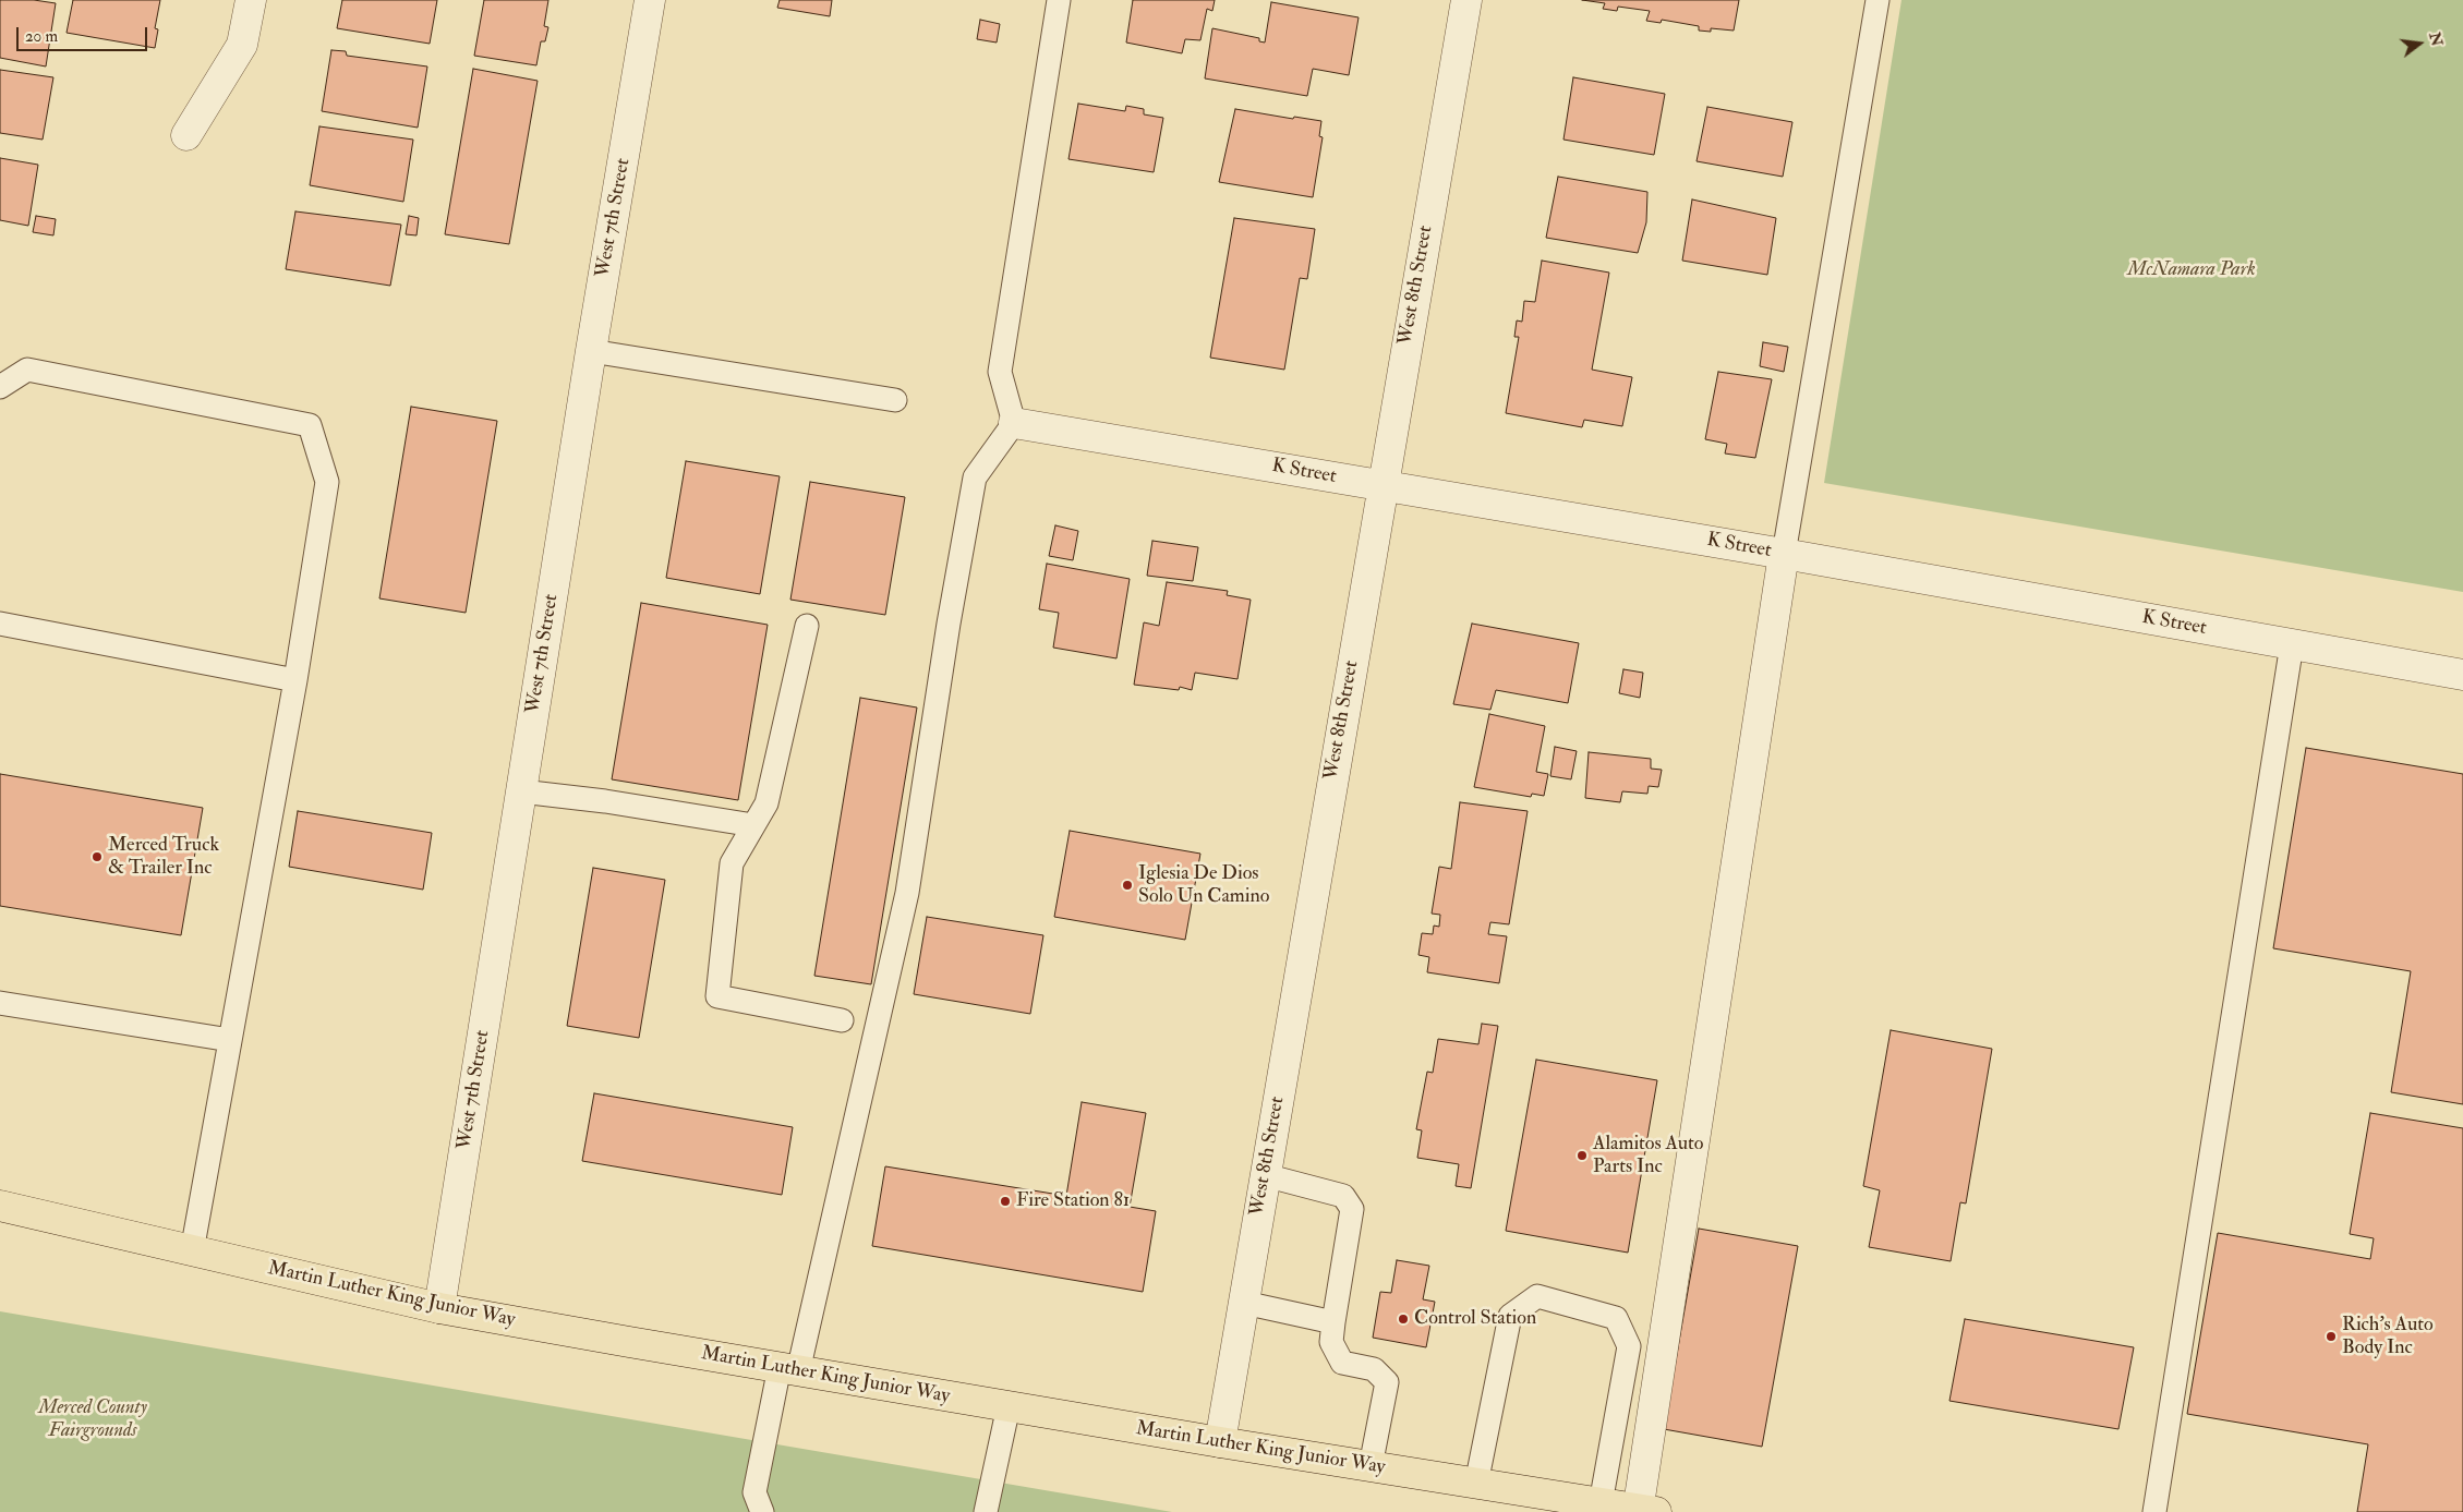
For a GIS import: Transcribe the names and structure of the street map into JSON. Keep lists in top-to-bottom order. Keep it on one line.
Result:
{"streets":{"highway":["Martin Luther King Junior Way"],"street":["West 7th Street","West 8th Street","K Street"]},"crossings":[["West 7th Street","Martin Luther King Junior Way"],["West 8th Street","K Street"],["West 8th Street","Martin Luther King Junior Way"]],"parks":["McNamara Park","Merced County Fairgrounds"],"places":["Merced Truck & Trailer Inc","Iglesia De Dios Solo Un Camino","Alamitos Auto Parts Inc","Fire Station 81","Control Station","Rich's Auto Body Inc"],"scale_bar":"20 m","north":"right"}
